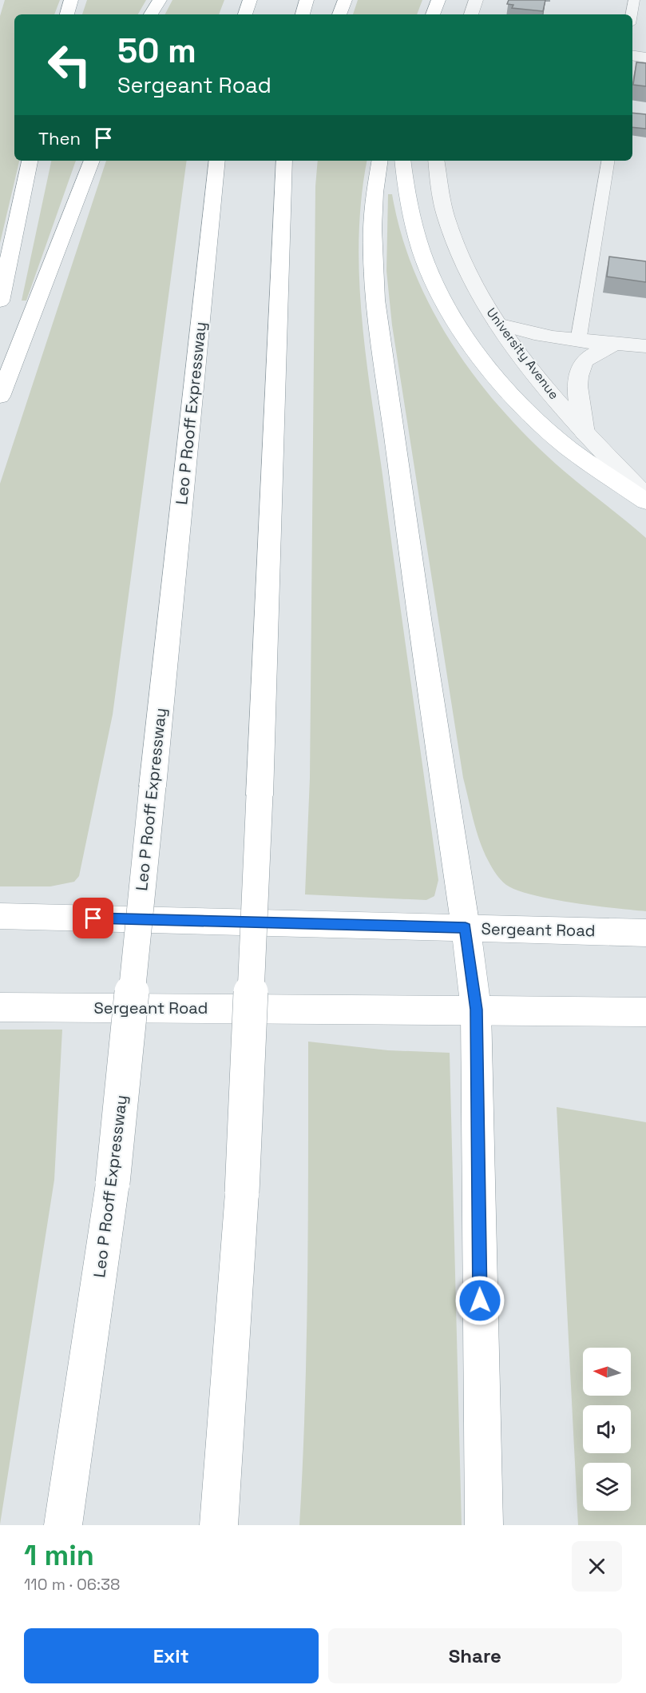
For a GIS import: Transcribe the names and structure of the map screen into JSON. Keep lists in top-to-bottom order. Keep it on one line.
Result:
{"streets":{"main road":["Leo P Rooff Expressway","Sergeant Road"],"street":["University Avenue"]},"north":"left","page":{"turn":["50 m","Sergeant Road"],"then":"Then","heading":["1 min","110 m · 06:38"],"buttons":["Exit","Share"]}}
